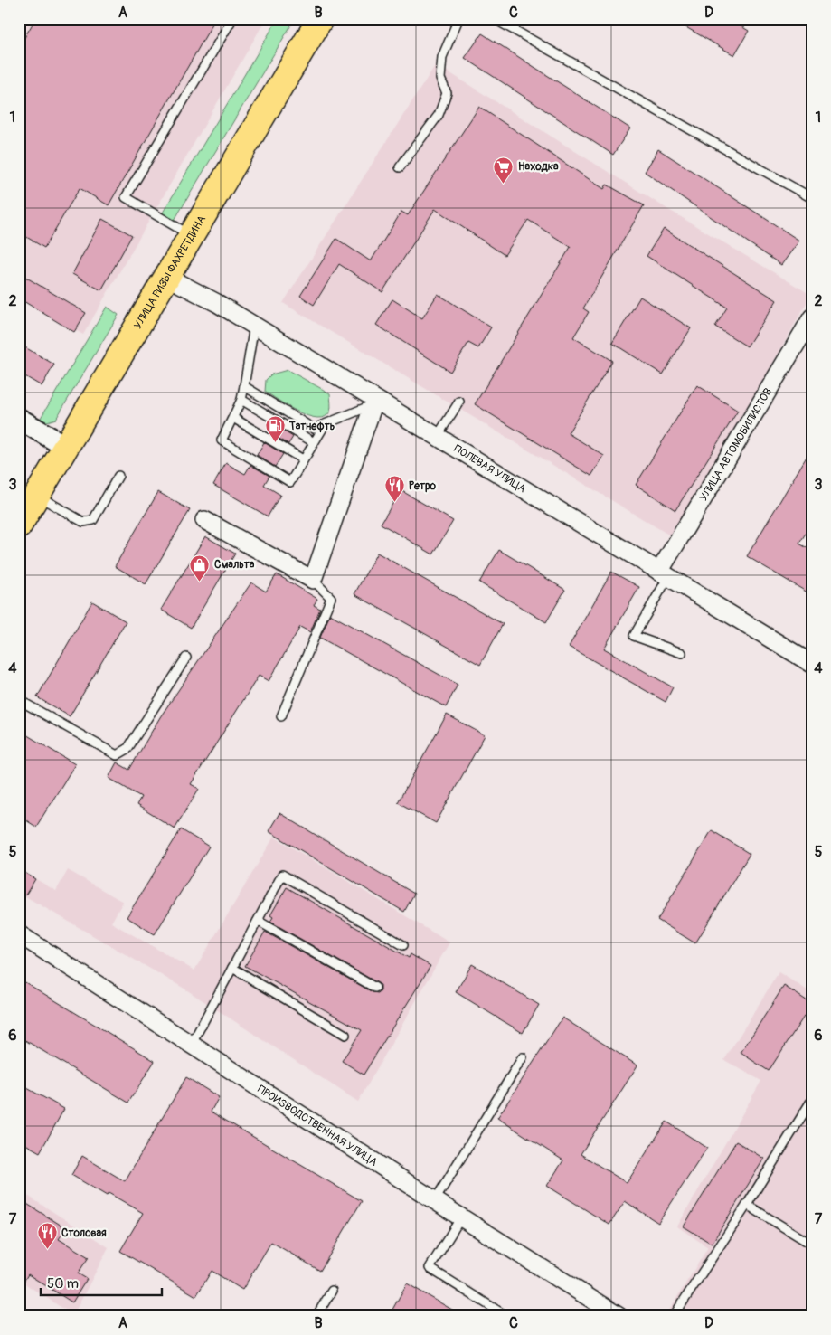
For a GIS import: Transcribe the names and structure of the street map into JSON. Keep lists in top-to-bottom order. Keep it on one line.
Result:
{"streets":{"main road":["УЛИЦА РИЗЫ ФАХРЕТДИНА"],"street":["УЛИЦА АВТОМОБИЛИСТОВ","ПОЛЕВАЯ УЛИЦА","ПРОИЗВОДСТВЕННАЯ УЛИЦА"]},"crossings":[["УЛИЦА РИЗЫ ФАХРЕТДИНА","ПОЛЕВАЯ УЛИЦА"],["УЛИЦА АВТОМОБИЛИСТОВ","ПОЛЕВАЯ УЛИЦА"]],"places":{"supermarket":["Находка"],"fuel station":["Татнефть"],"restaurant":["Ретро","Столовая"],"shop":["Смальта"]},"scale_bar":"50 m","grid":{"columns":["A","B","C","D"],"rows":["1","2","3","4","5","6","7"]}}
